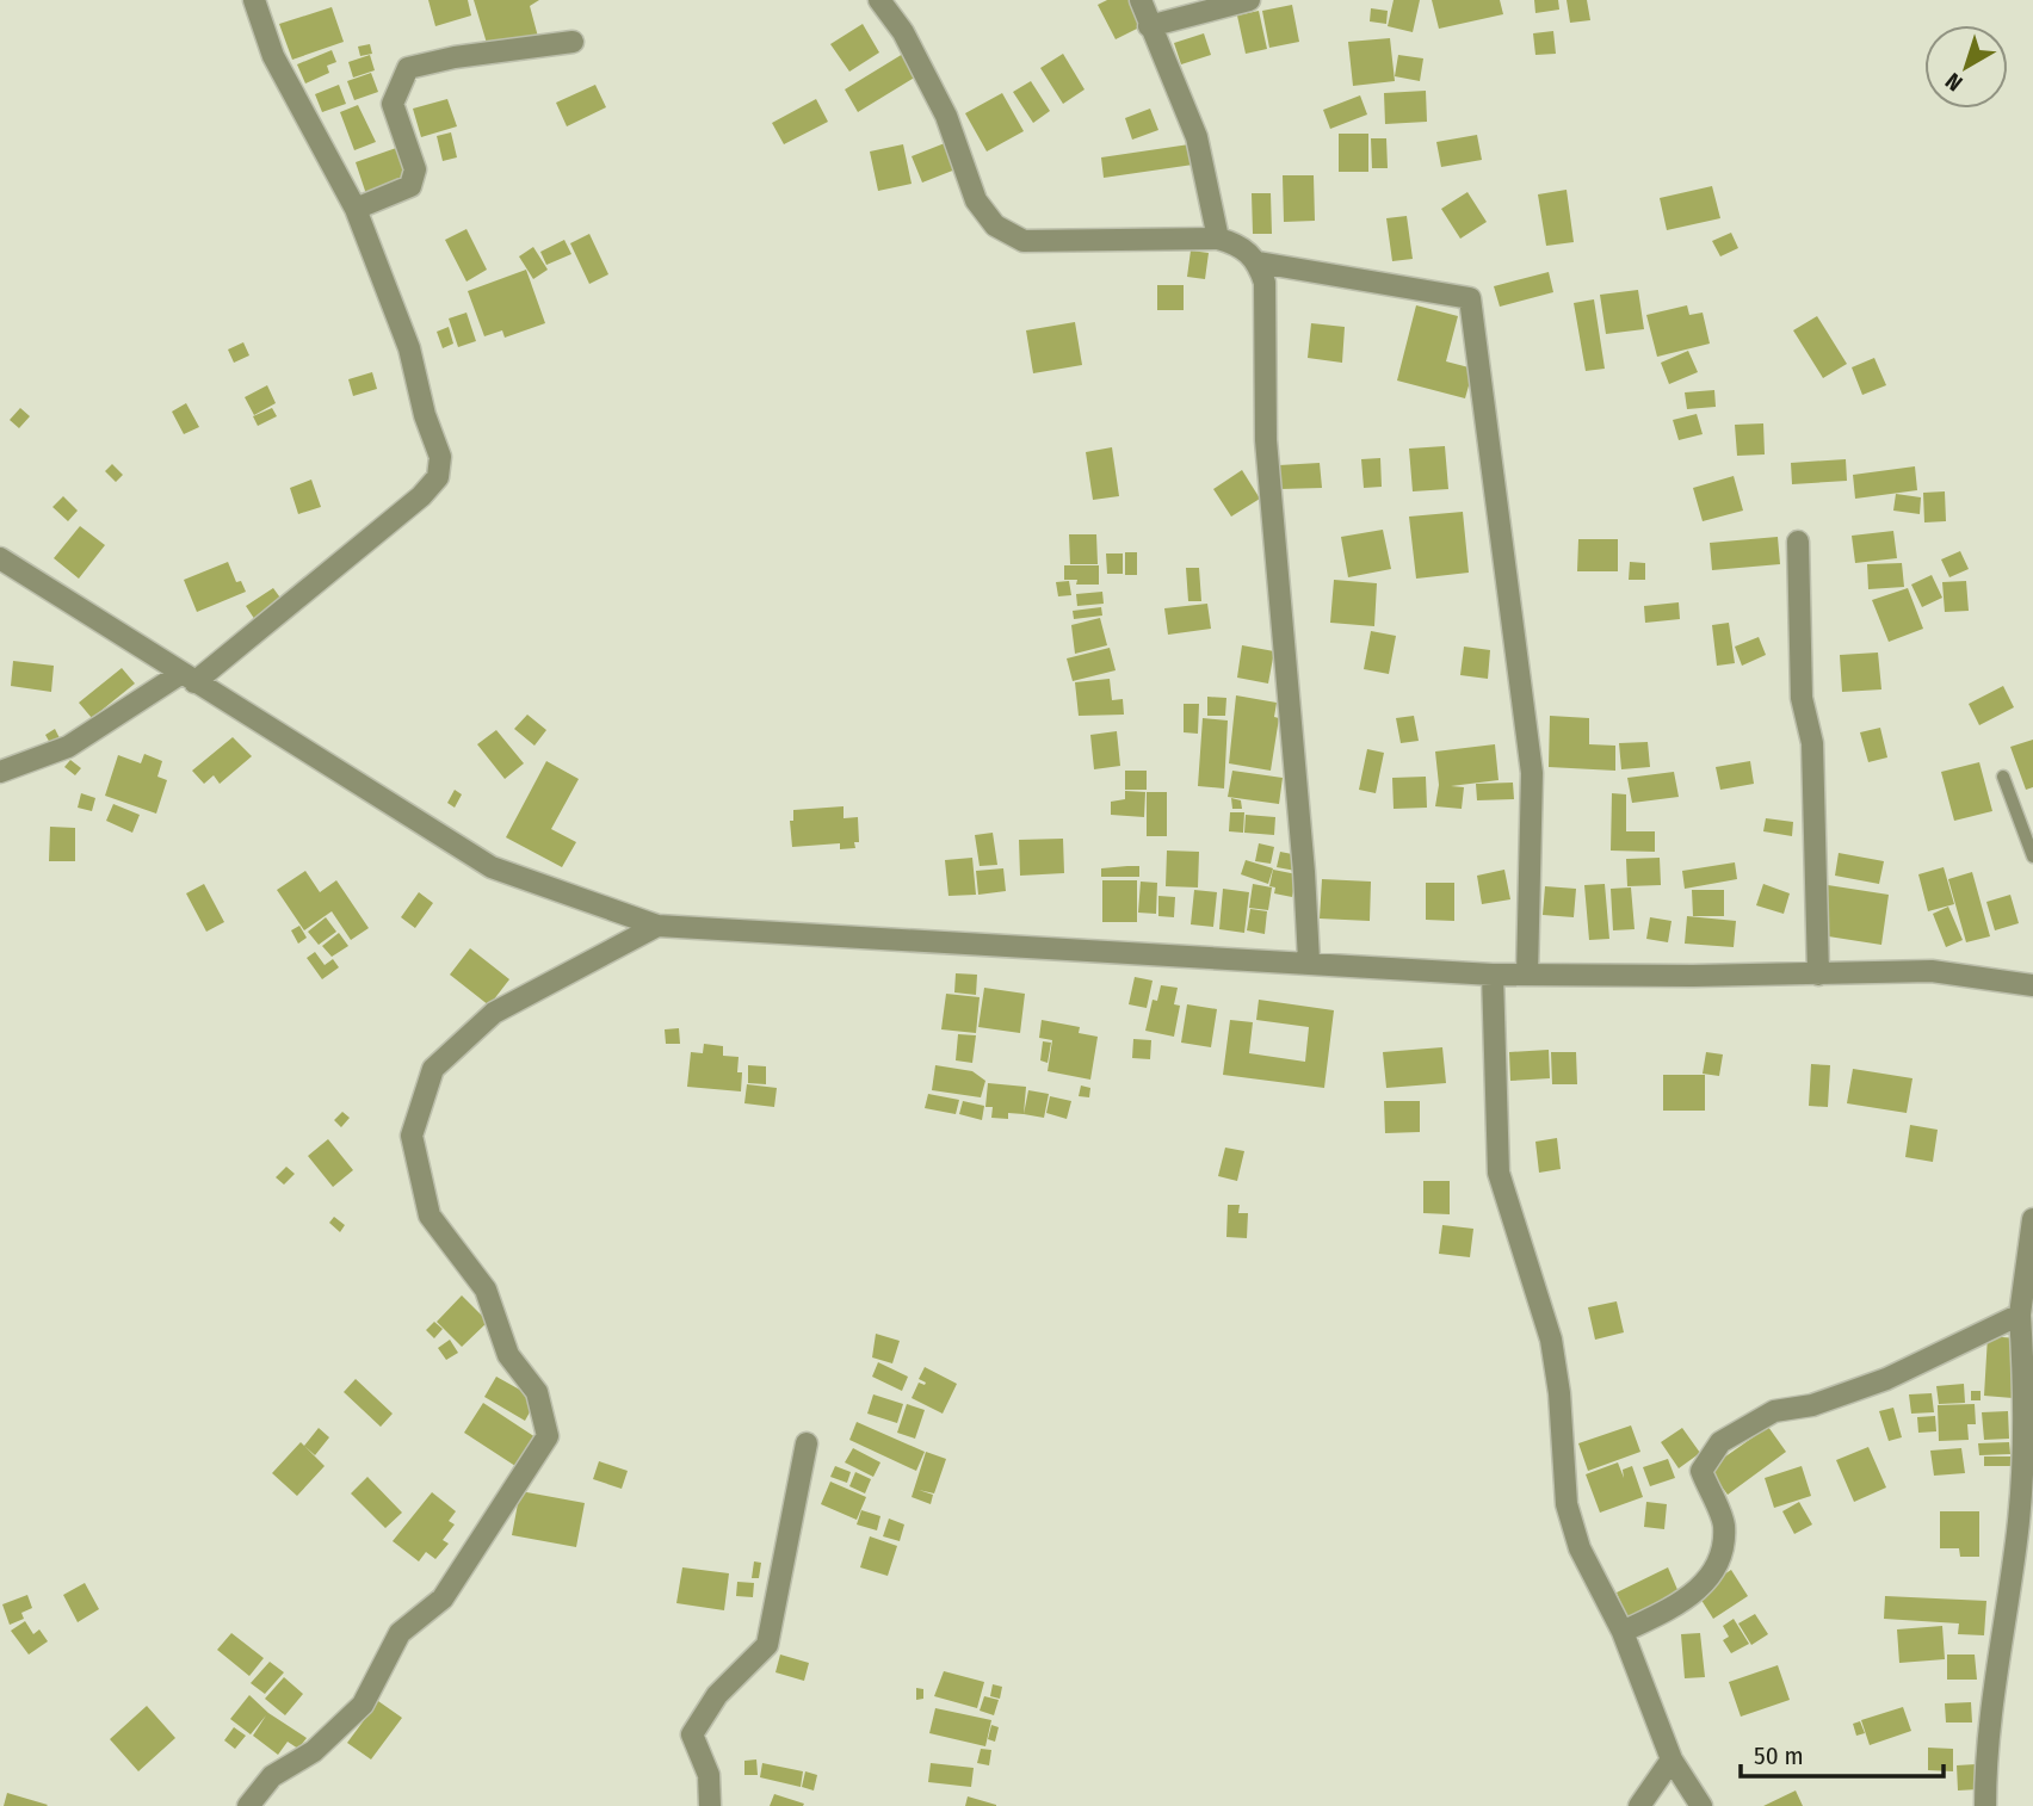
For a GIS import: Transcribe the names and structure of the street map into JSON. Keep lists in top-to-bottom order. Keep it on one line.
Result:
{"scale_bar":"50 m","north":"bottom left"}
